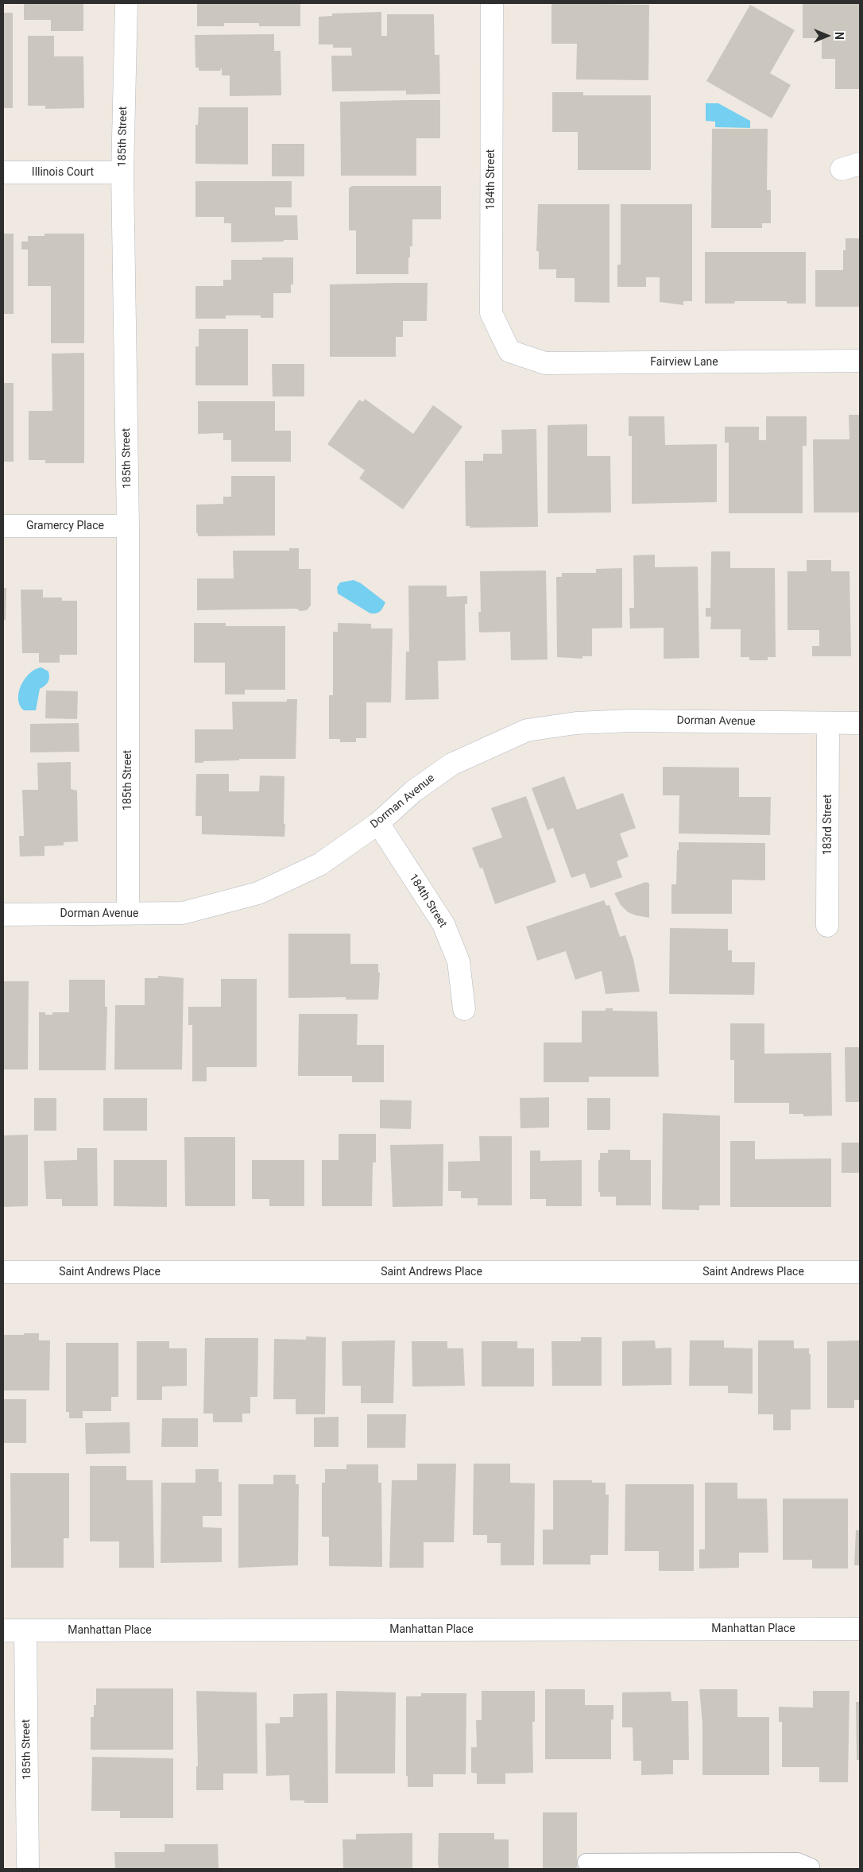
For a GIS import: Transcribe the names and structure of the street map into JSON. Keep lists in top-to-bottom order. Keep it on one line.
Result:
{"streets":{"street":["185th Street","Illinois Court","184th Street","Fairview Lane","Gramercy Place","Dorman Avenue","183rd Street","Saint Andrews Place","Manhattan Place"]},"crossings":[["185th Street","Illinois Court"],["185th Street","Gramercy Place"],["185th Street","Dorman Avenue"],["185th Street","Manhattan Place"],["184th Street","Fairview Lane"],["184th Street","Dorman Avenue"],["Dorman Avenue","183rd Street"]],"north":"right"}
